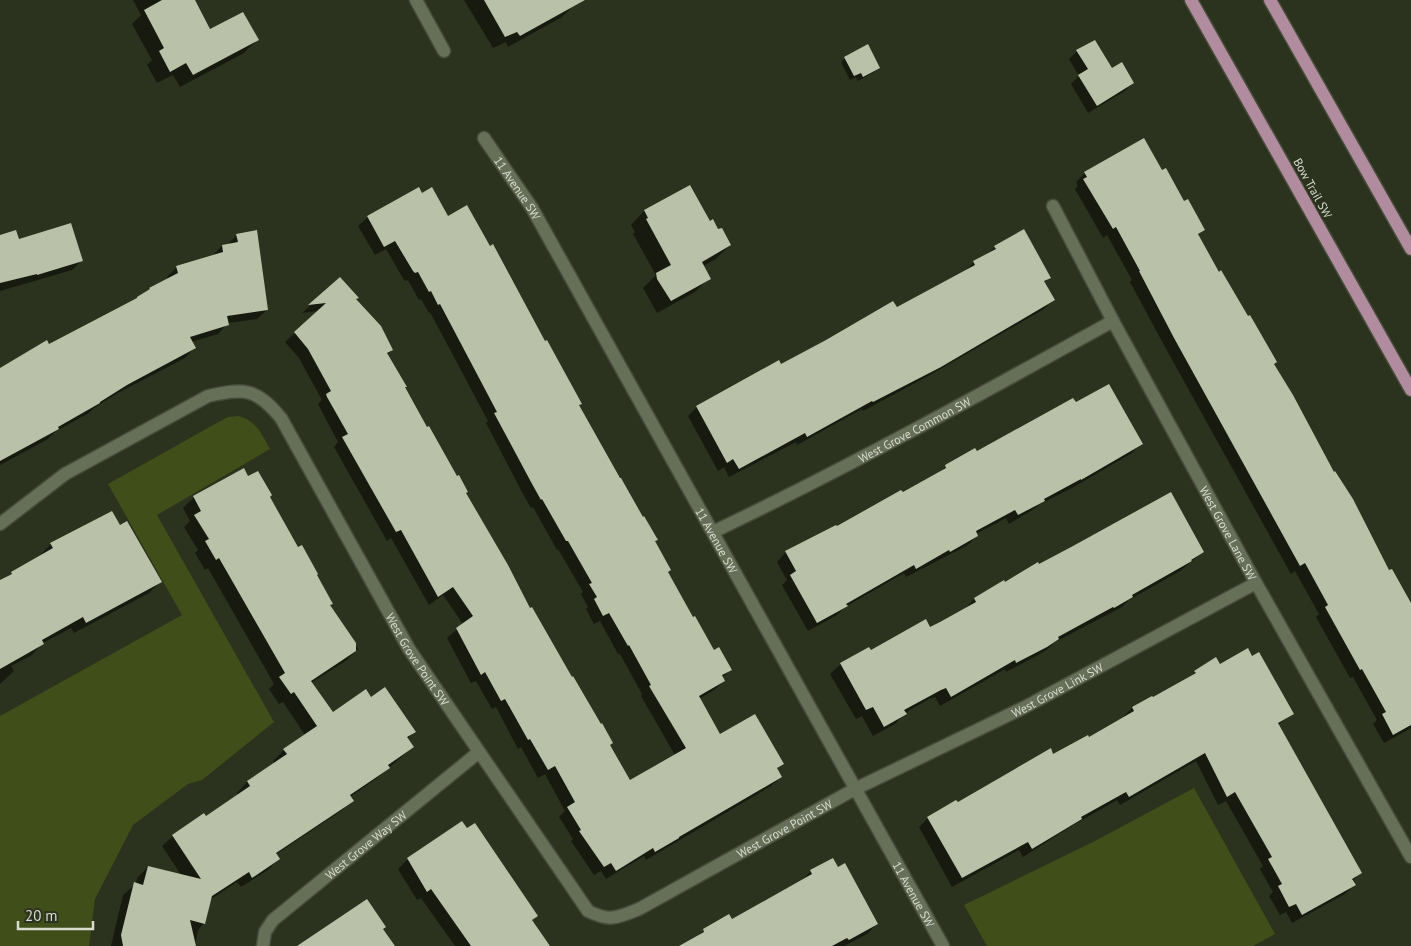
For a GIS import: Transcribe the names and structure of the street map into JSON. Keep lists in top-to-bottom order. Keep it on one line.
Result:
{"streets":{"main road":["Bow Trail SW"],"street":["11 Avenue SW","West Grove Common SW","West Grove Lane SW","West Grove Point SW","West Grove Link SW","West Grove Way SW"]},"crossings":[["11 Avenue SW","West Grove Common SW"],["11 Avenue SW","West Grove Point SW"],["11 Avenue SW","West Grove Link SW"],["West Grove Common SW","West Grove Lane SW"],["West Grove Lane SW","West Grove Link SW"],["West Grove Point SW","West Grove Link SW"],["West Grove Point SW","West Grove Way SW"]],"scale_bar":"20 m"}
